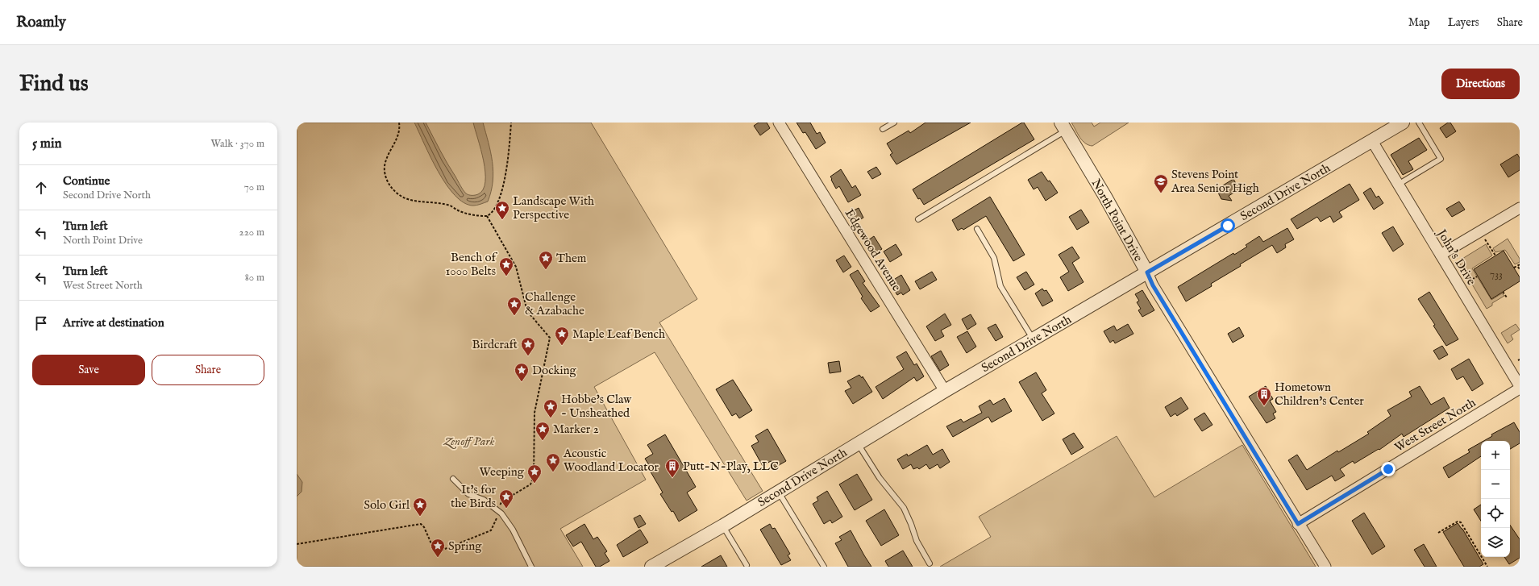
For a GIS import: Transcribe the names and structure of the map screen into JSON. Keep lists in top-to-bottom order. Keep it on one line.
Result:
{"streets":{"street":["Second Drive North","North Point Drive","Edgewood Avenue","John's Drive","West Street North"]},"crossings":[["Second Drive North","North Point Drive"],["Second Drive North","Edgewood Avenue"],["Second Drive North","John's Drive"],["North Point Drive","West Street North"]],"parks":["Zenoff Park"],"places":{"school or university":["Stevens Point Area Senior High"],"place":["Landscape With Perspective","Them","Bench of 1000 Belts","Challenge & Azabache","Maple Leaf Bench","Birdcraft","Docking","Hobbe's Claw - Unsheathed","Marker 2","Acoustic Woodland Locator","Weeping","It's for the Birds","Solo Girl","Spring"],"building":["Hometown Children's Center","Putt-N-Play, LLC"]},"house_numbers":["733"],"page":{"header":"Roamly","nav":["Map","Layers","Share"],"buttons":["Directions",["Save","Share"]],"title":"Find us","heading":["5 min","Walk · 370 m"],"list":[["Continue","Second Drive North","70 m"],["Turn left","North Point Drive","220 m"],["Turn left","West Street North","80 m"],"Arrive at destination"],"map_buttons":["+","−"]}}
